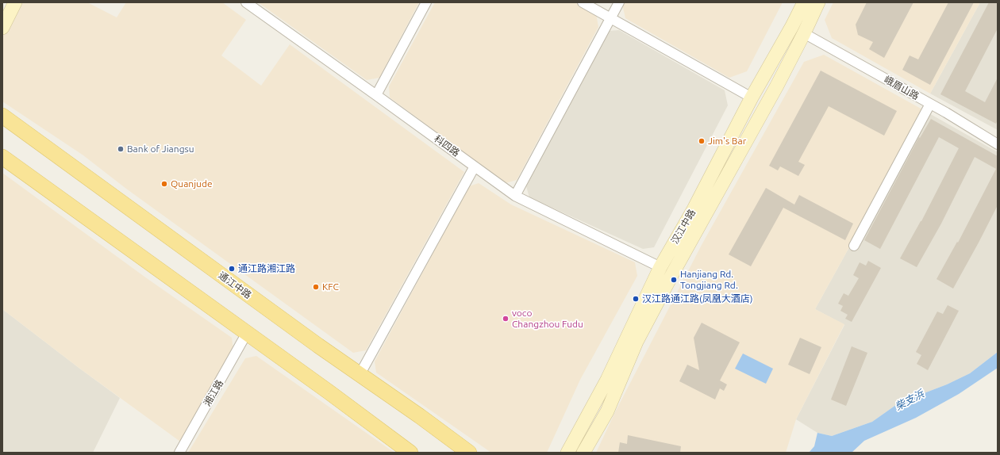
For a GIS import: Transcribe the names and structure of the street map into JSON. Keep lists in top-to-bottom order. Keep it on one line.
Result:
{"streets":{"main road":["汉江中路","通江中路"],"street":["峨眉山路","科四路","湘江路"]},"crossings":[["峨眉山路","汉江中路"],["科四路","汉江中路"]],"water":["柴支浜"],"places":["Jim's Bar","Bank of Jiangsu","Quanjude","通江路湘江路","Hanjiang Rd. Tongjiang Rd.","KFC","汉江路通江路(凤凰大酒店)","voco Changzhou Fudu"]}
